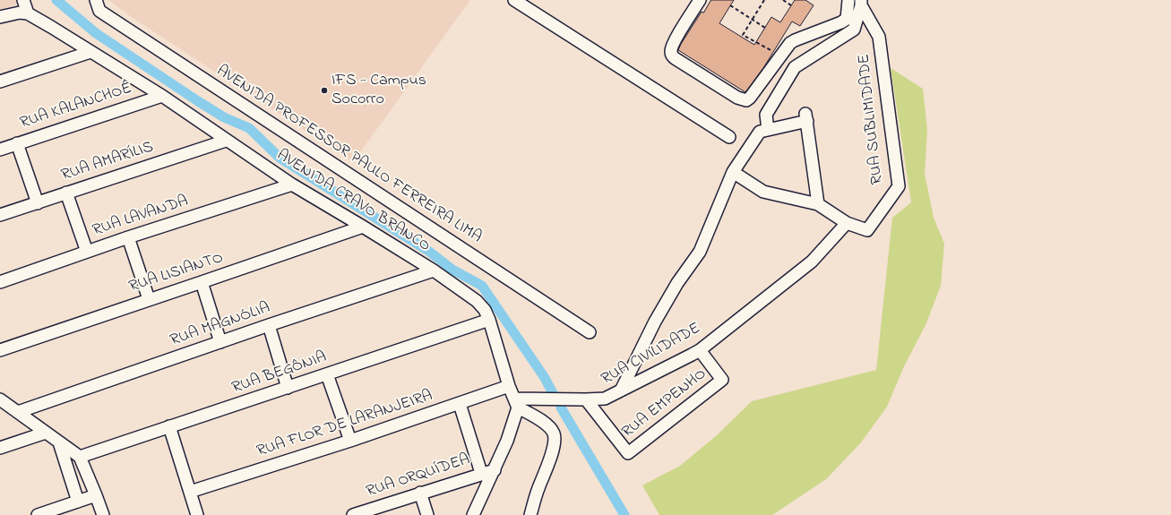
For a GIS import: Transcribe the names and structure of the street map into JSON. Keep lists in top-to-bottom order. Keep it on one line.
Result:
{"streets":{"street":["RUA KALANCHOÊ","RUA SUBLIMIDADE","AVENIDA PROFESSOR PAULO FERREIRA LIMA","RUA AMARÍLIS","AVENIDA CRAVO BRANCO","RUA LAVANDA","RUA LISIANTO","RUA MAGNÓLIA","RUA CIVILIDADE","RUA BEGÔNIA","RUA EMPENHO","RUA FLOR DE LARANJEIRA","RUA ORQUÍDEA"]},"crossings":[["RUA KALANCHOÊ","AVENIDA CRAVO BRANCO"],["RUA SUBLIMIDADE","RUA CIVILIDADE"],["RUA AMARÍLIS","AVENIDA CRAVO BRANCO"],["AVENIDA CRAVO BRANCO","RUA LAVANDA"],["AVENIDA CRAVO BRANCO","RUA LISIANTO"],["AVENIDA CRAVO BRANCO","RUA MAGNÓLIA"],["AVENIDA CRAVO BRANCO","RUA CIVILIDADE"],["AVENIDA CRAVO BRANCO","RUA BEGÔNIA"],["AVENIDA CRAVO BRANCO","RUA FLOR DE LARANJEIRA"],["RUA CIVILIDADE","RUA EMPENHO"]],"places":["IFS - Campus Socorro"]}
